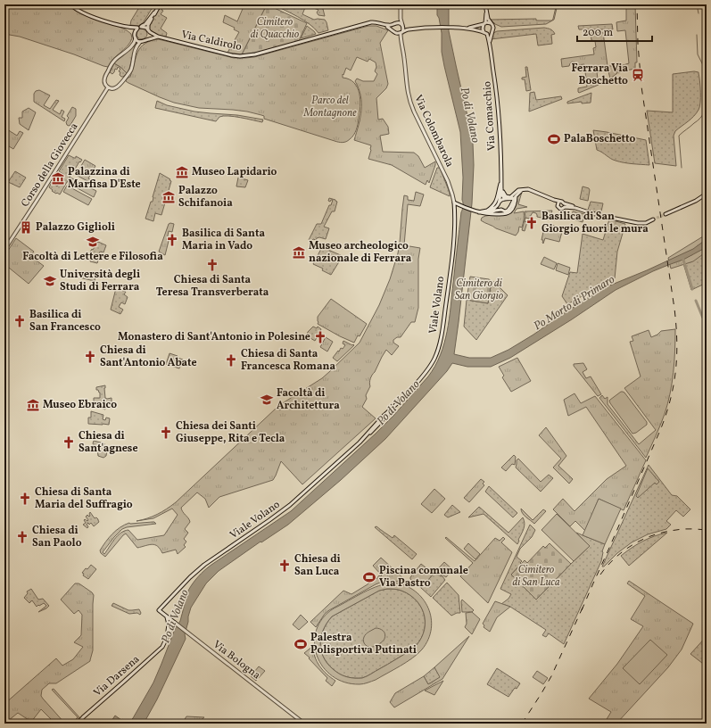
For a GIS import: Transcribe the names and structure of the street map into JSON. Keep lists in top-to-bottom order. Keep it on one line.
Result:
{"streets":{"main road":["Via Caldirolo","Via Comacchio","Via Colombarola","Corso della Giovecca","Viale Volano","Via Bologna","Via Darsena"]},"crossings":[["Via Caldirolo","Via Colombarola"],["Via Colombarola","Viale Volano"],["Viale Volano","Via Bologna"],["Via Bologna","Via Darsena"]],"water":["Po di Volano","Po Morto di Primaro"],"parks":["Cimitero di Quacchio","Parco del Montagnone","Cimitero di San Giorgio","Cimitero di San Luca"],"places":{"station":["Ferrara Via Boschetto"],"sports":["PalaBoschetto","Piscina comunale Via Pastro","Palestra Polisportiva Putinati"],"museum":["Museo Lapidario","Palazzina di Marfisa D'Este","Palazzo Schifanoia","Museo archeologico nazionale di Ferrara","Museo Ebraico"],"church":["Basilica di San Giorgio fuori le mura","Basilica di Santa Maria in Vado","Chiesa di Santa Teresa Transverberata","Basilica di San Francesco","Monastero di Sant'Antonio in Polesine","Chiesa di Sant'Antonio Abate","Chiesa di Santa Francesca Romana","Chiesa dei Santi Giuseppe, Rita e Tecla","Chiesa di Sant'agnese","Chiesa di Santa Maria del Suffragio","Chiesa di San Paolo","Chiesa di San Luca"],"building":["Palazzo Giglioli"],"school or university":["Facoltà di Lettere e Filosofia","Università degli Studi di Ferrara","Facoltà di Architettura"]},"scale_bar":"200 m"}
